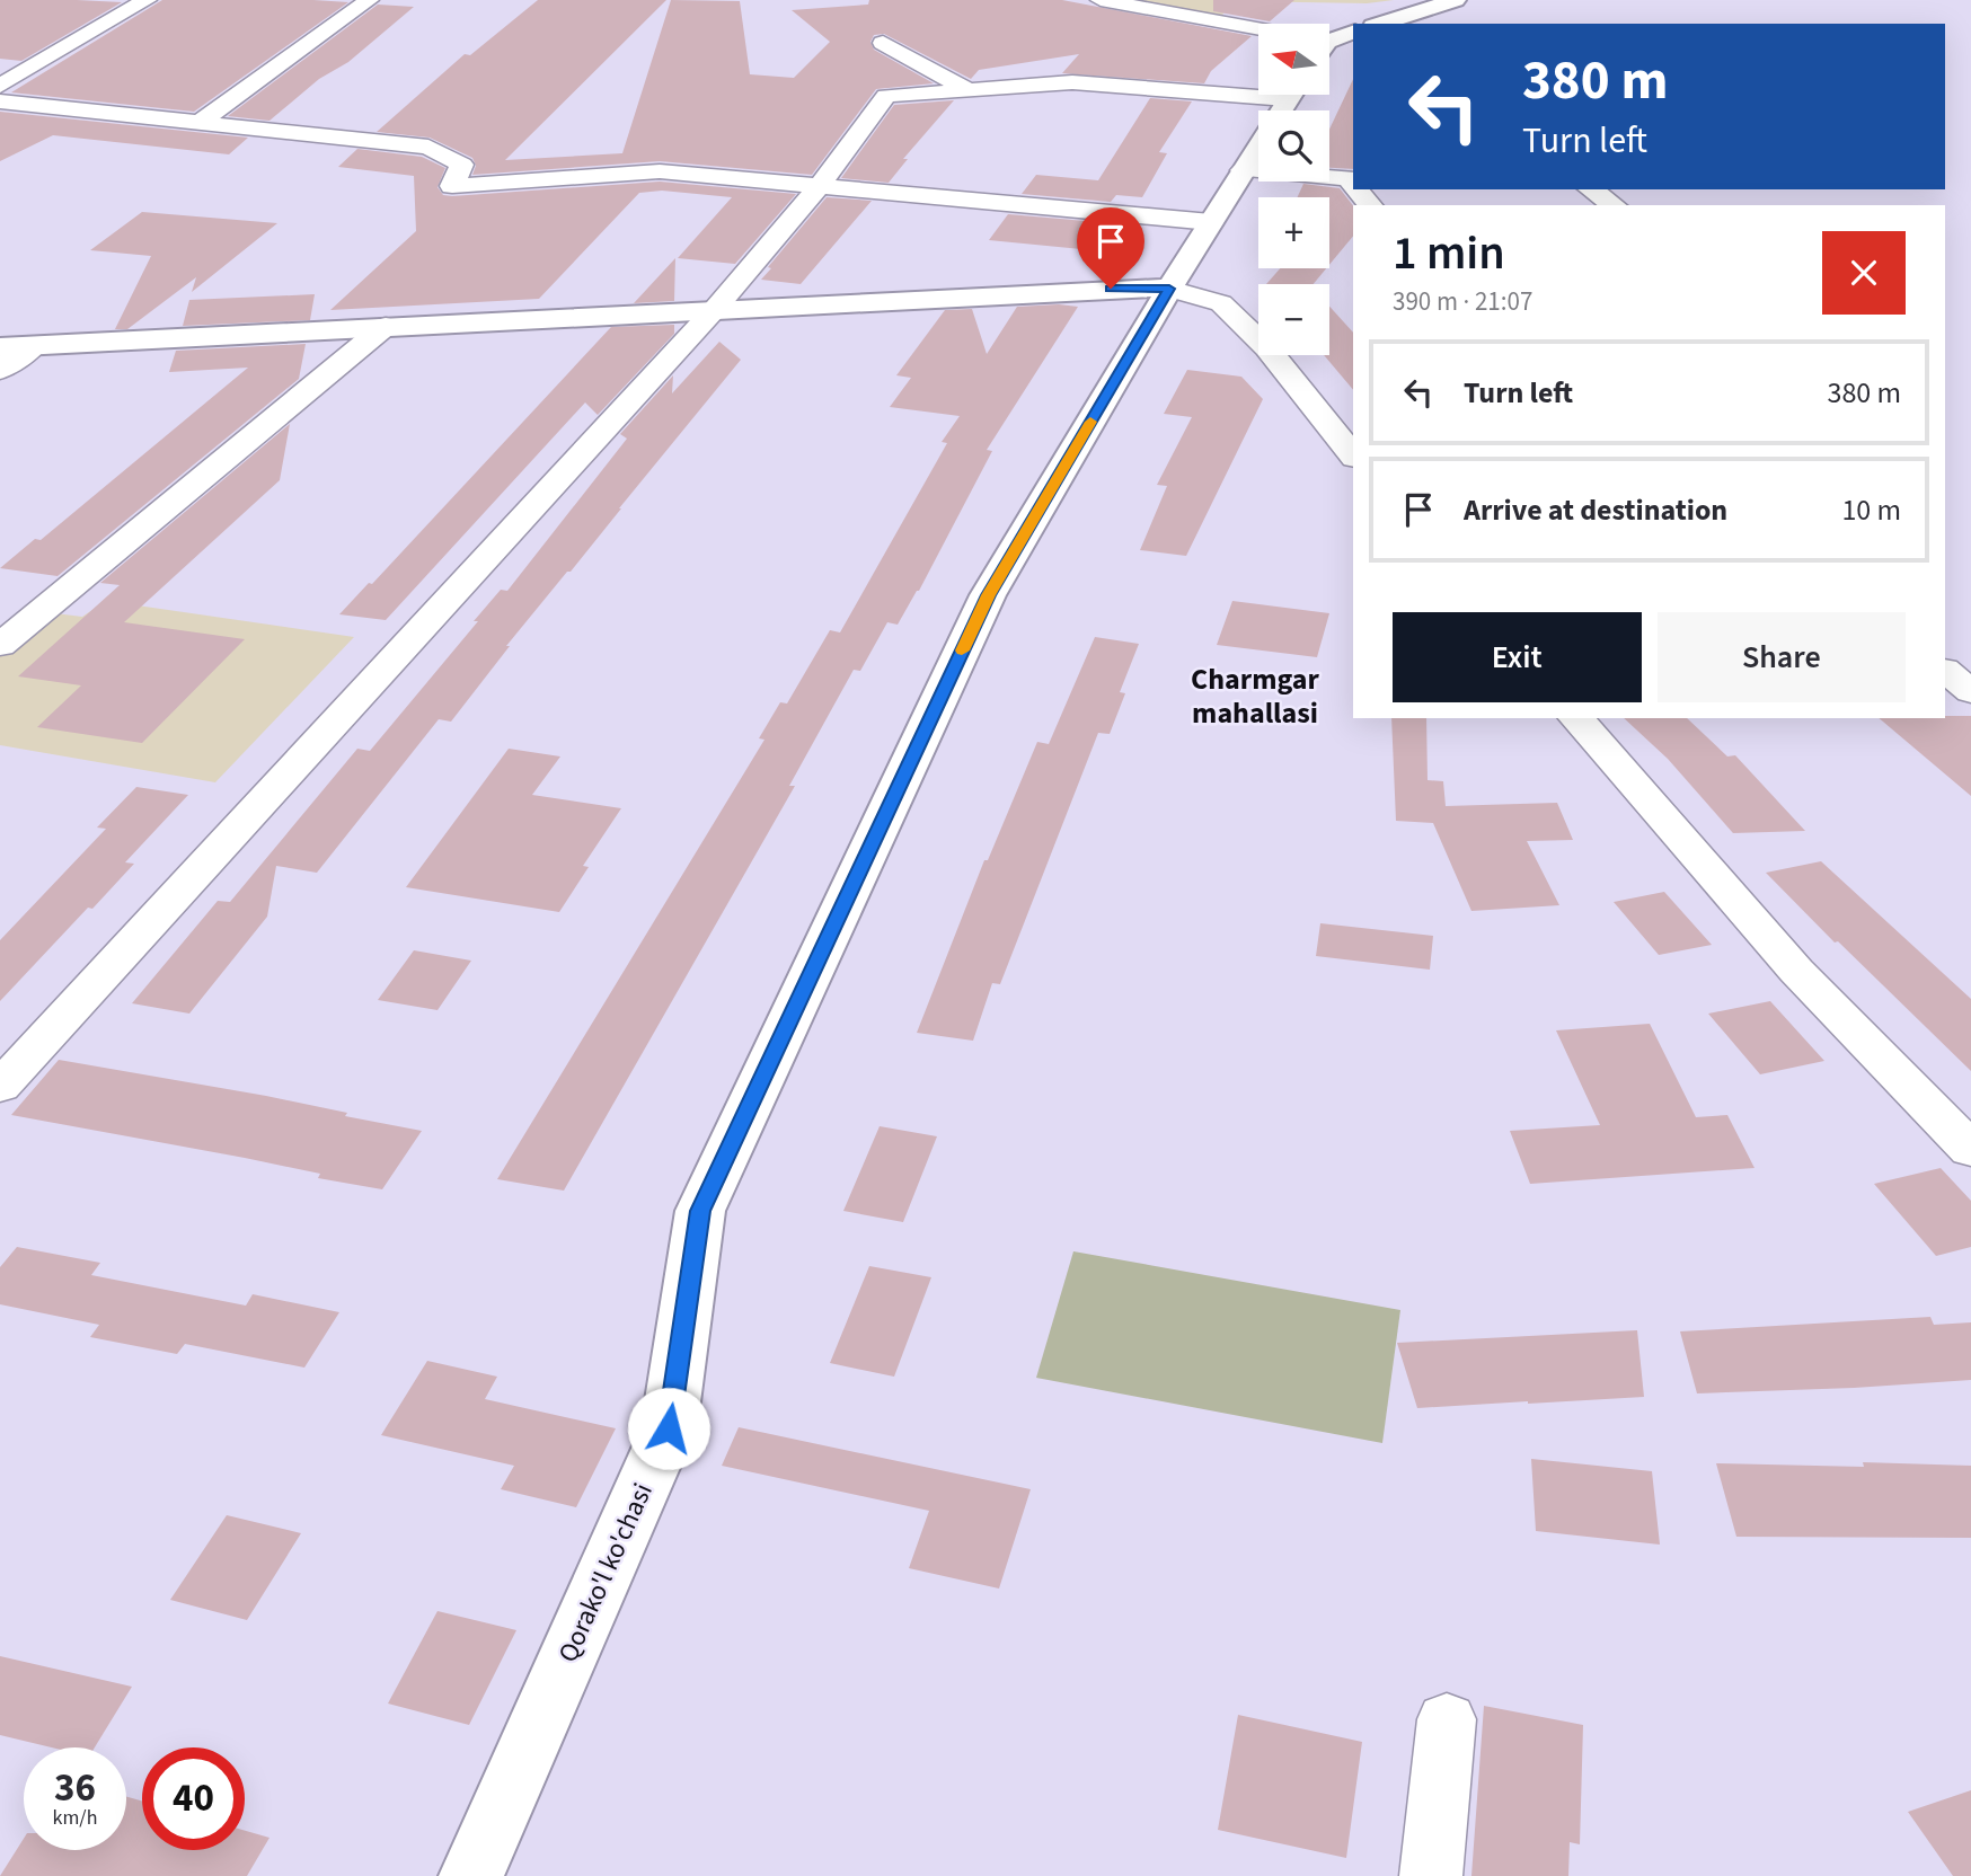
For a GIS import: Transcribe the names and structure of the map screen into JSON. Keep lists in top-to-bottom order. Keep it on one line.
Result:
{"streets":{"street":["Qorako'l ko'chasi"]},"districts":["Charmgar mahallasi"],"north":"left","page":{"map_buttons":["+","−"],"turn":["380 m","Turn left"],"heading":["1 min","390 m · 21:07"],"list":[{"name":"Turn left","value":"380 m"},{"name":"Arrive at destination","value":"10 m"}],"buttons":["Exit","Share"],"speed":"36 km/h","limit":"40"}}
